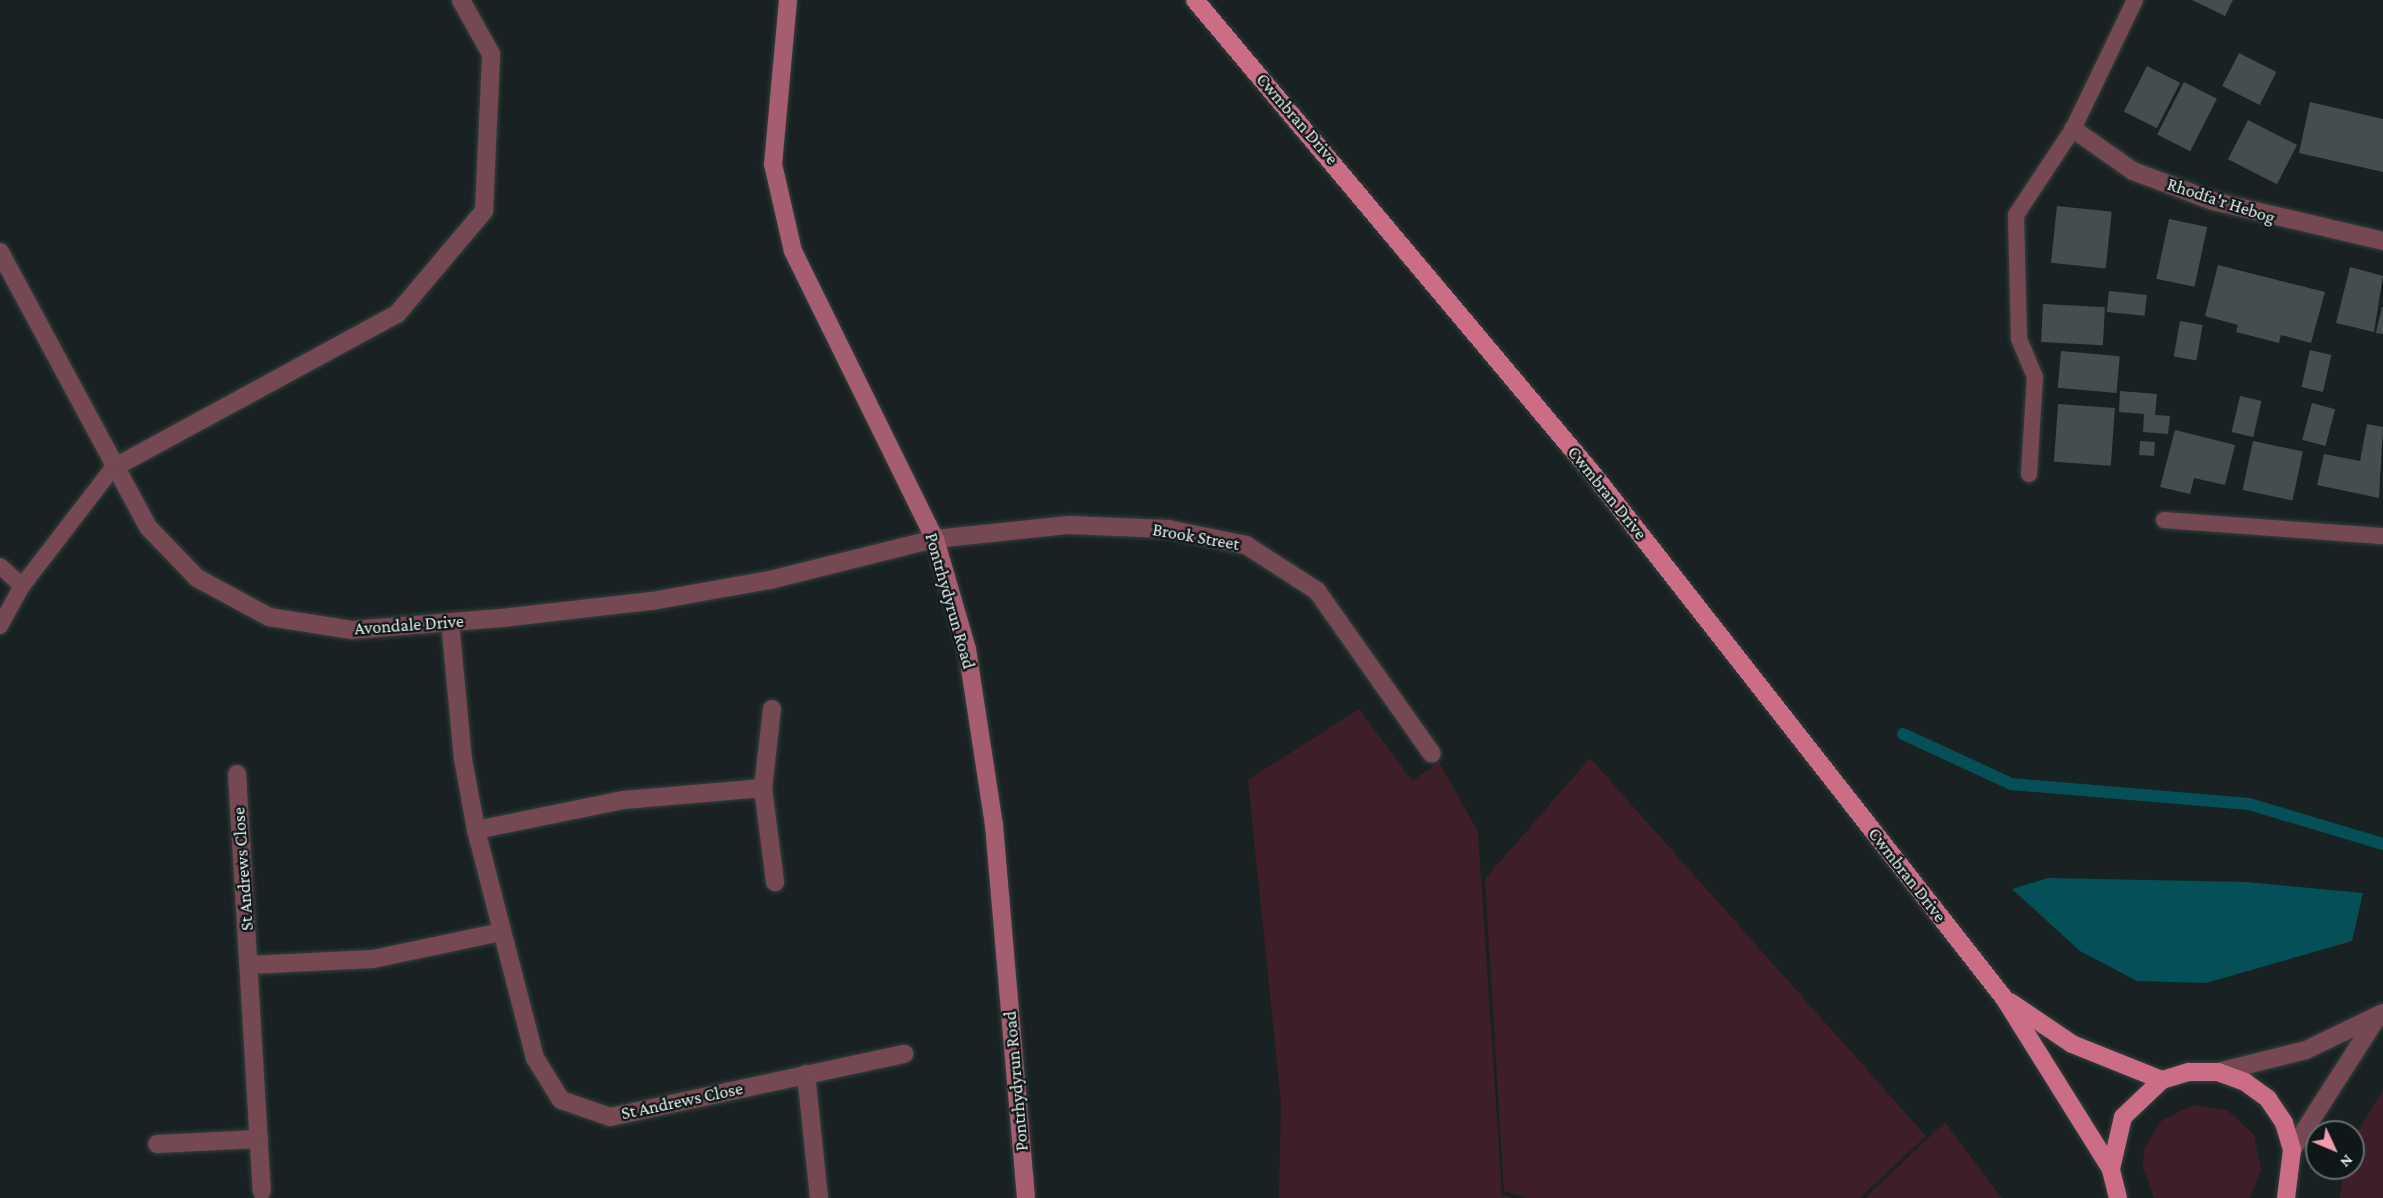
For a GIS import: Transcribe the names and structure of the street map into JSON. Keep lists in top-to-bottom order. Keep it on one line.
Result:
{"streets":{"main road":["Cwmbran Drive"],"street":["Rhodfa'r Hebog","Brook Street","Pontrhydyrun Road","Avondale Drive","St Andrews Close"]},"crossings":[["Brook Street","Pontrhydyrun Road"],["Brook Street","Avondale Drive"],["Pontrhydyrun Road","Avondale Drive"],["Avondale Drive","St Andrews Close"]],"north":"bottom right"}
